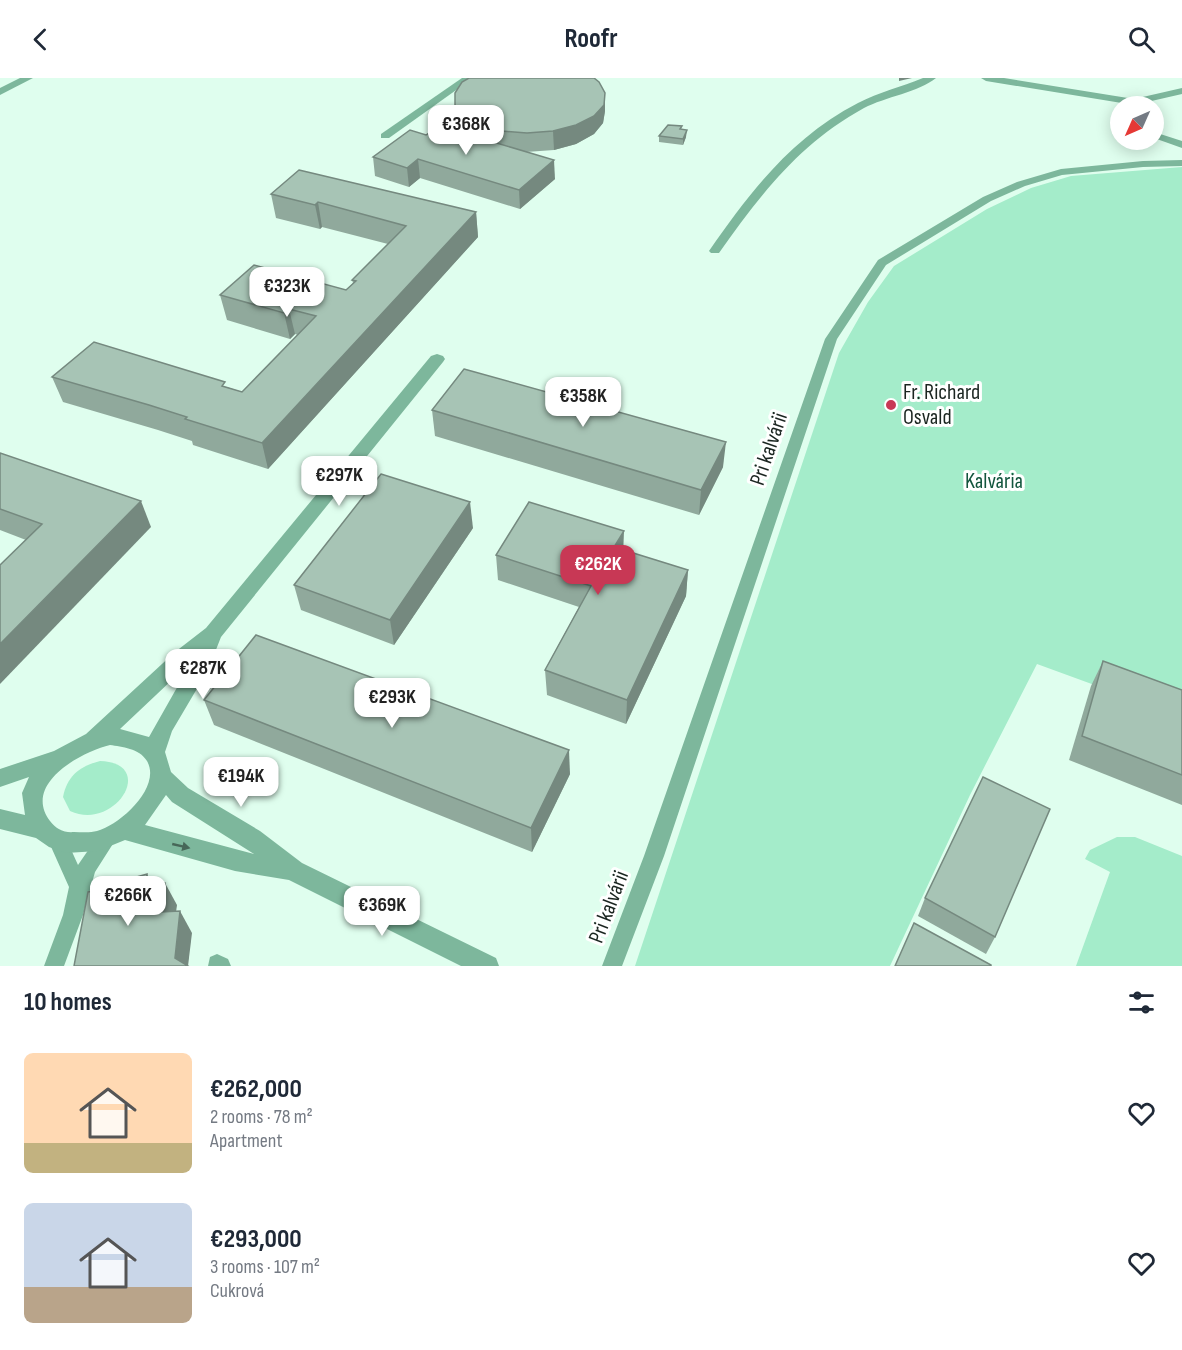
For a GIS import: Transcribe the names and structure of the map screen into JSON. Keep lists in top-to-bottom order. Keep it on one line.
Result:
{"streets":{"lane":["Pri kalvárii"]},"parks":["Kalvária"],"places":["Fr. Richard Osvald"],"north":"bottom left","page":{"header":"Roofr","price":["€368K","€323K","€358K","€297K","€262K","€287K","€293K","€194K","€266K","€369K"],"heading":"10 homes","list":[{"name":"€262,000","note":"2 rooms · 78 m² · Apartment"},{"name":"€293,000","note":"3 rooms · 107 m² · Cukrová"}]}}
